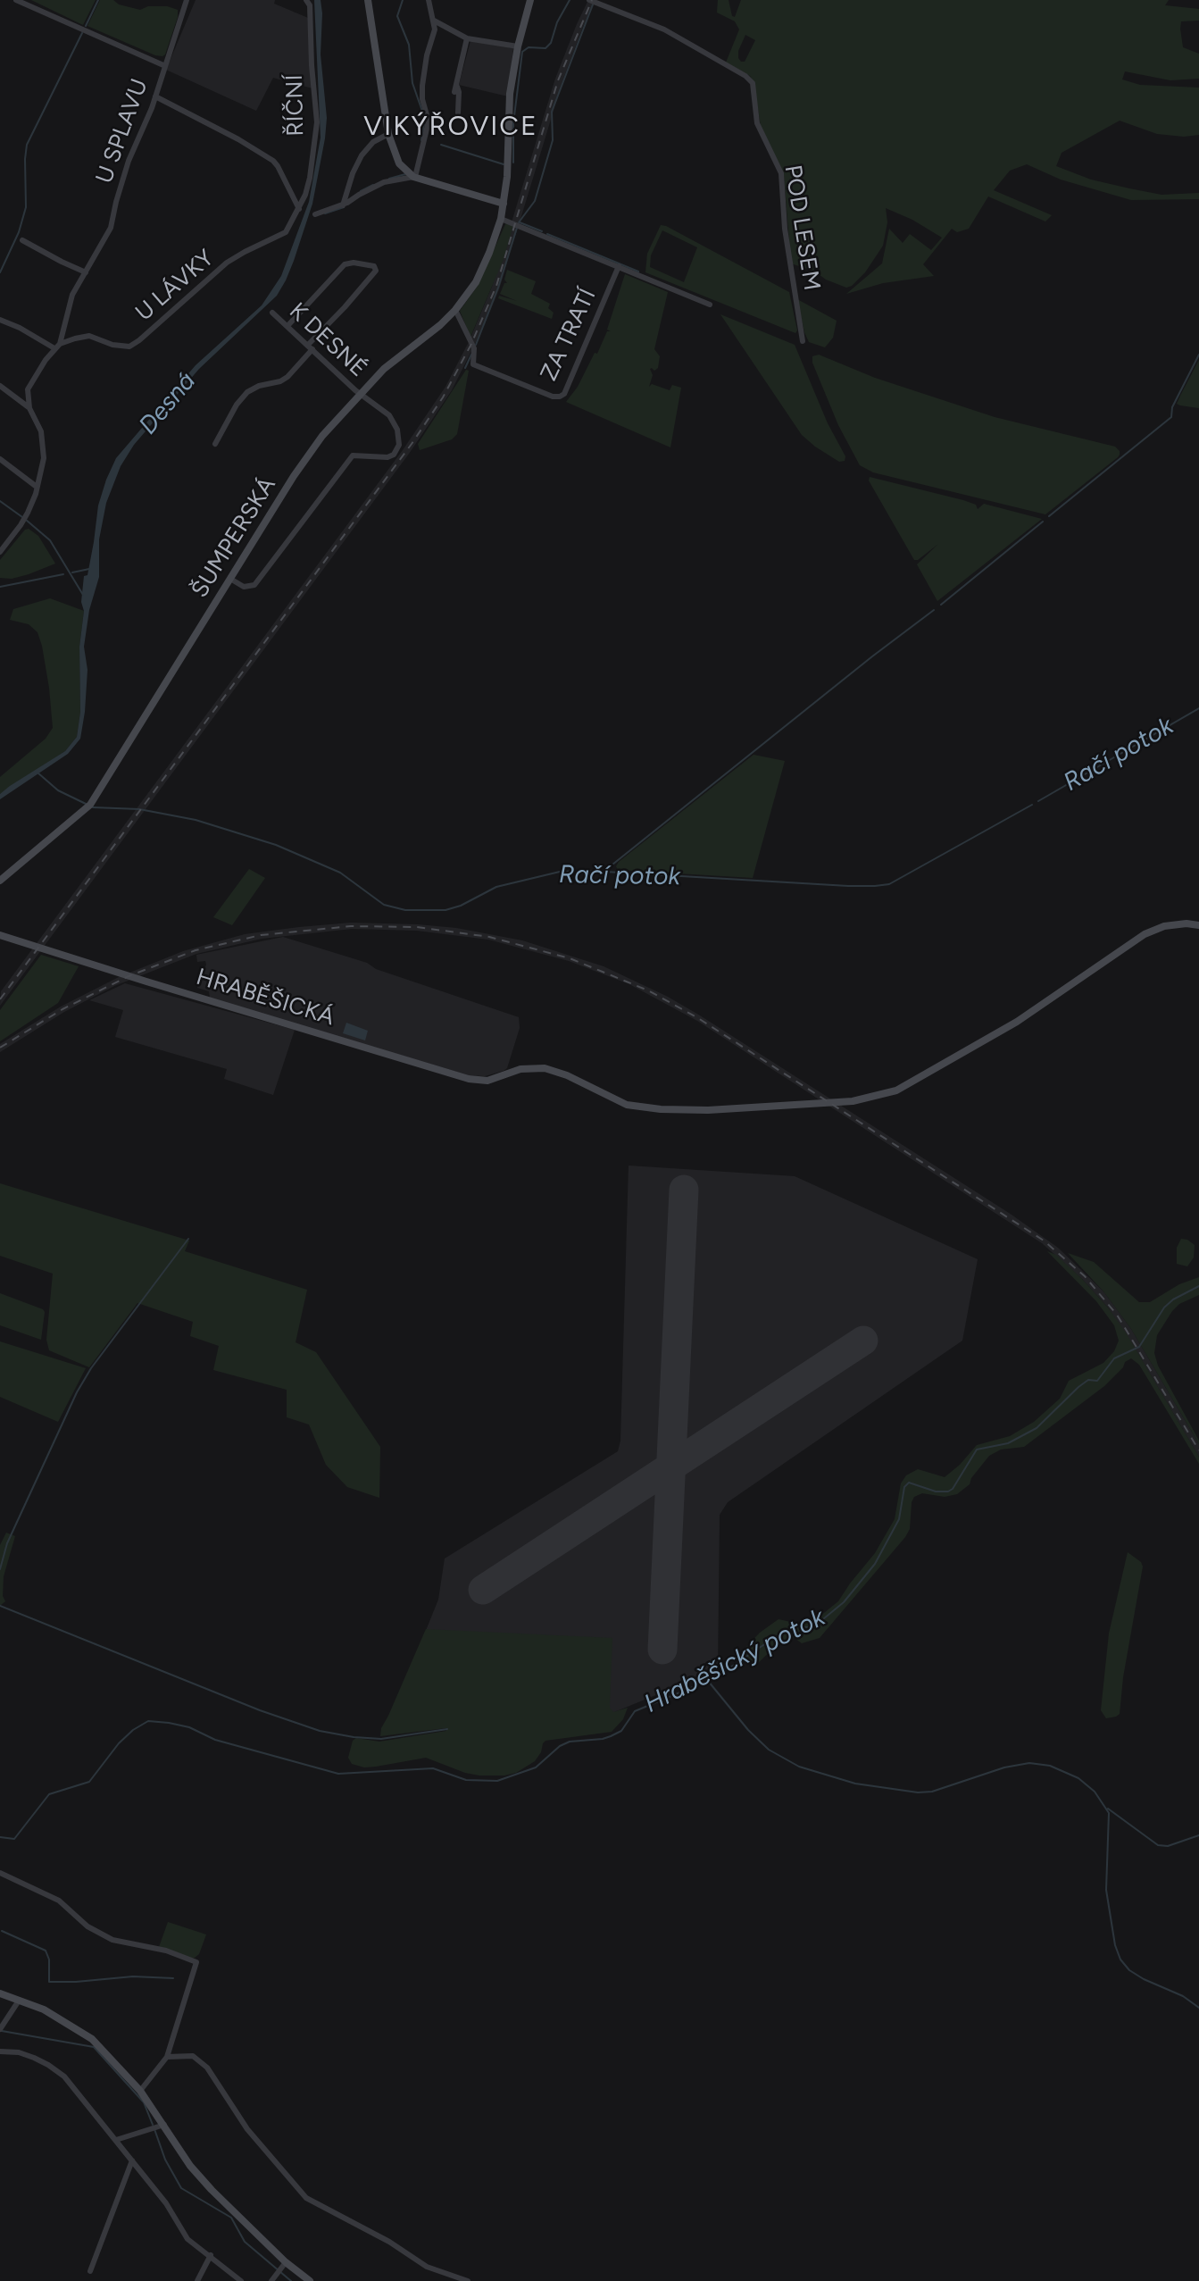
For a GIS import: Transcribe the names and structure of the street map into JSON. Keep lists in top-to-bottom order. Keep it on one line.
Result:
{"streets":{"street":["ŘÍČNÍ","U SPLAVU","POD LESEM","U LÁVKY","ZA TRATÍ","K DESNÉ","ŠUMPERSKÁ","HRABĚŠICKÁ"]},"crossings":[["ŘÍČNÍ","U LÁVKY"],["U SPLAVU","U LÁVKY"],["ZA TRATÍ","ŠUMPERSKÁ"],["K DESNÉ","ŠUMPERSKÁ"]],"districts":["VIKÝŘOVICE"],"water":["Desná","Račí potok","Hraběšický potok"]}
